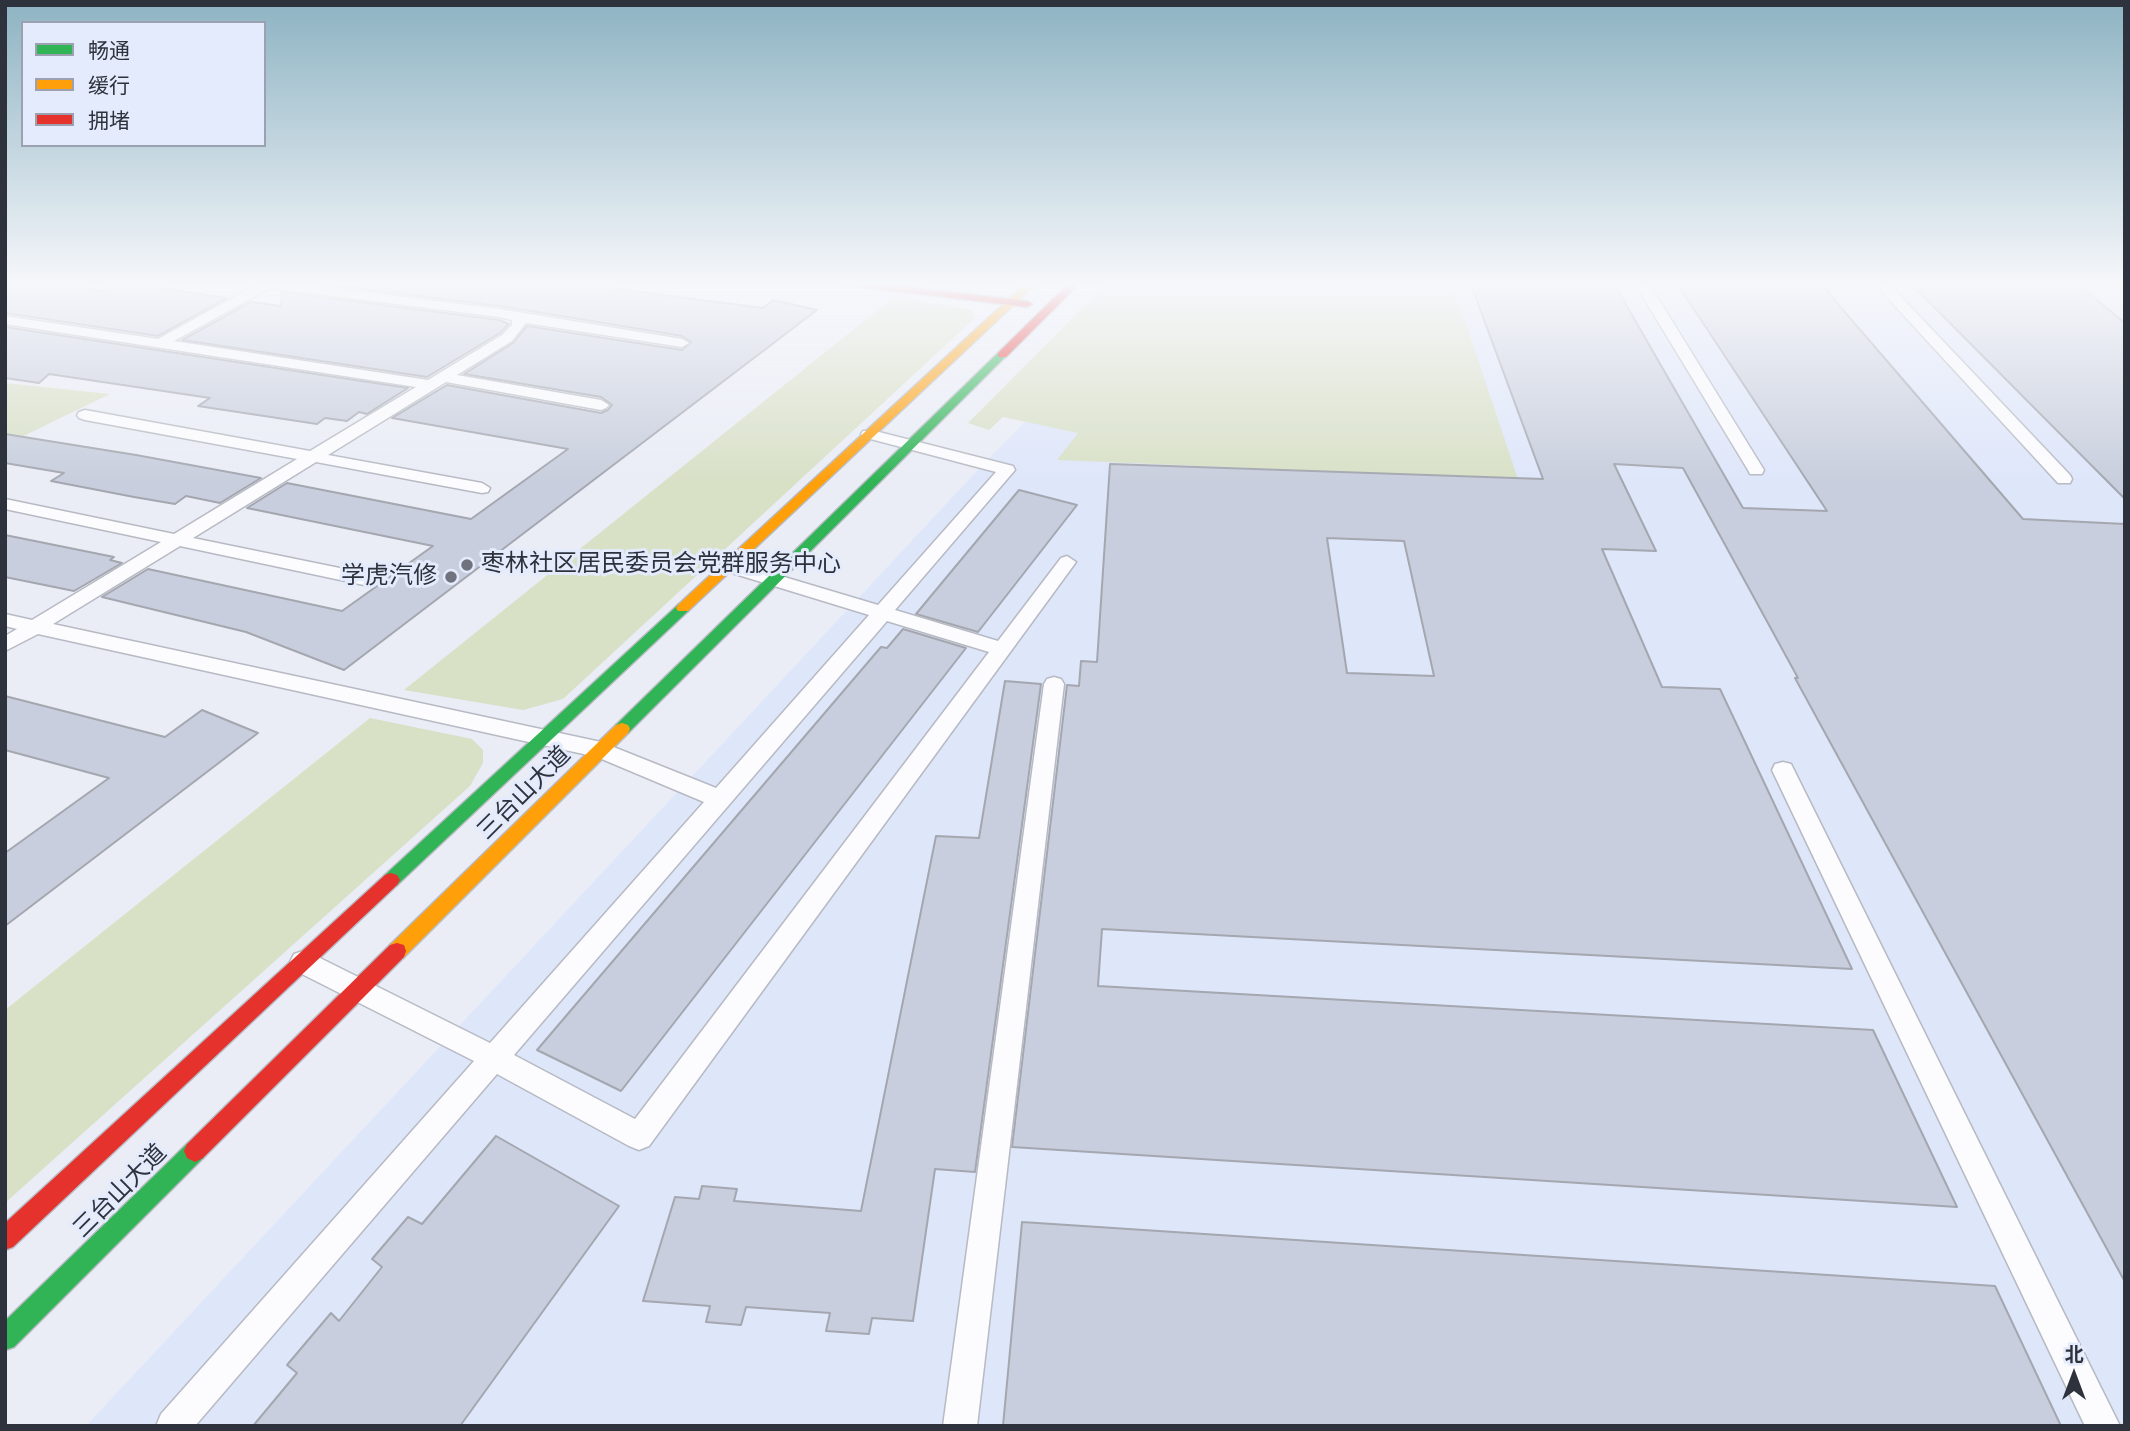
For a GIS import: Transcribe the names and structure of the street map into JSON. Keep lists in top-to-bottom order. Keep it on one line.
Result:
{"streets":{"main road":["三台山大道"]},"places":["枣林社区居民委员会党群服务中心","学虎汽修"],"legend":["畅通","缓行","拥堵"],"north":"top"}
